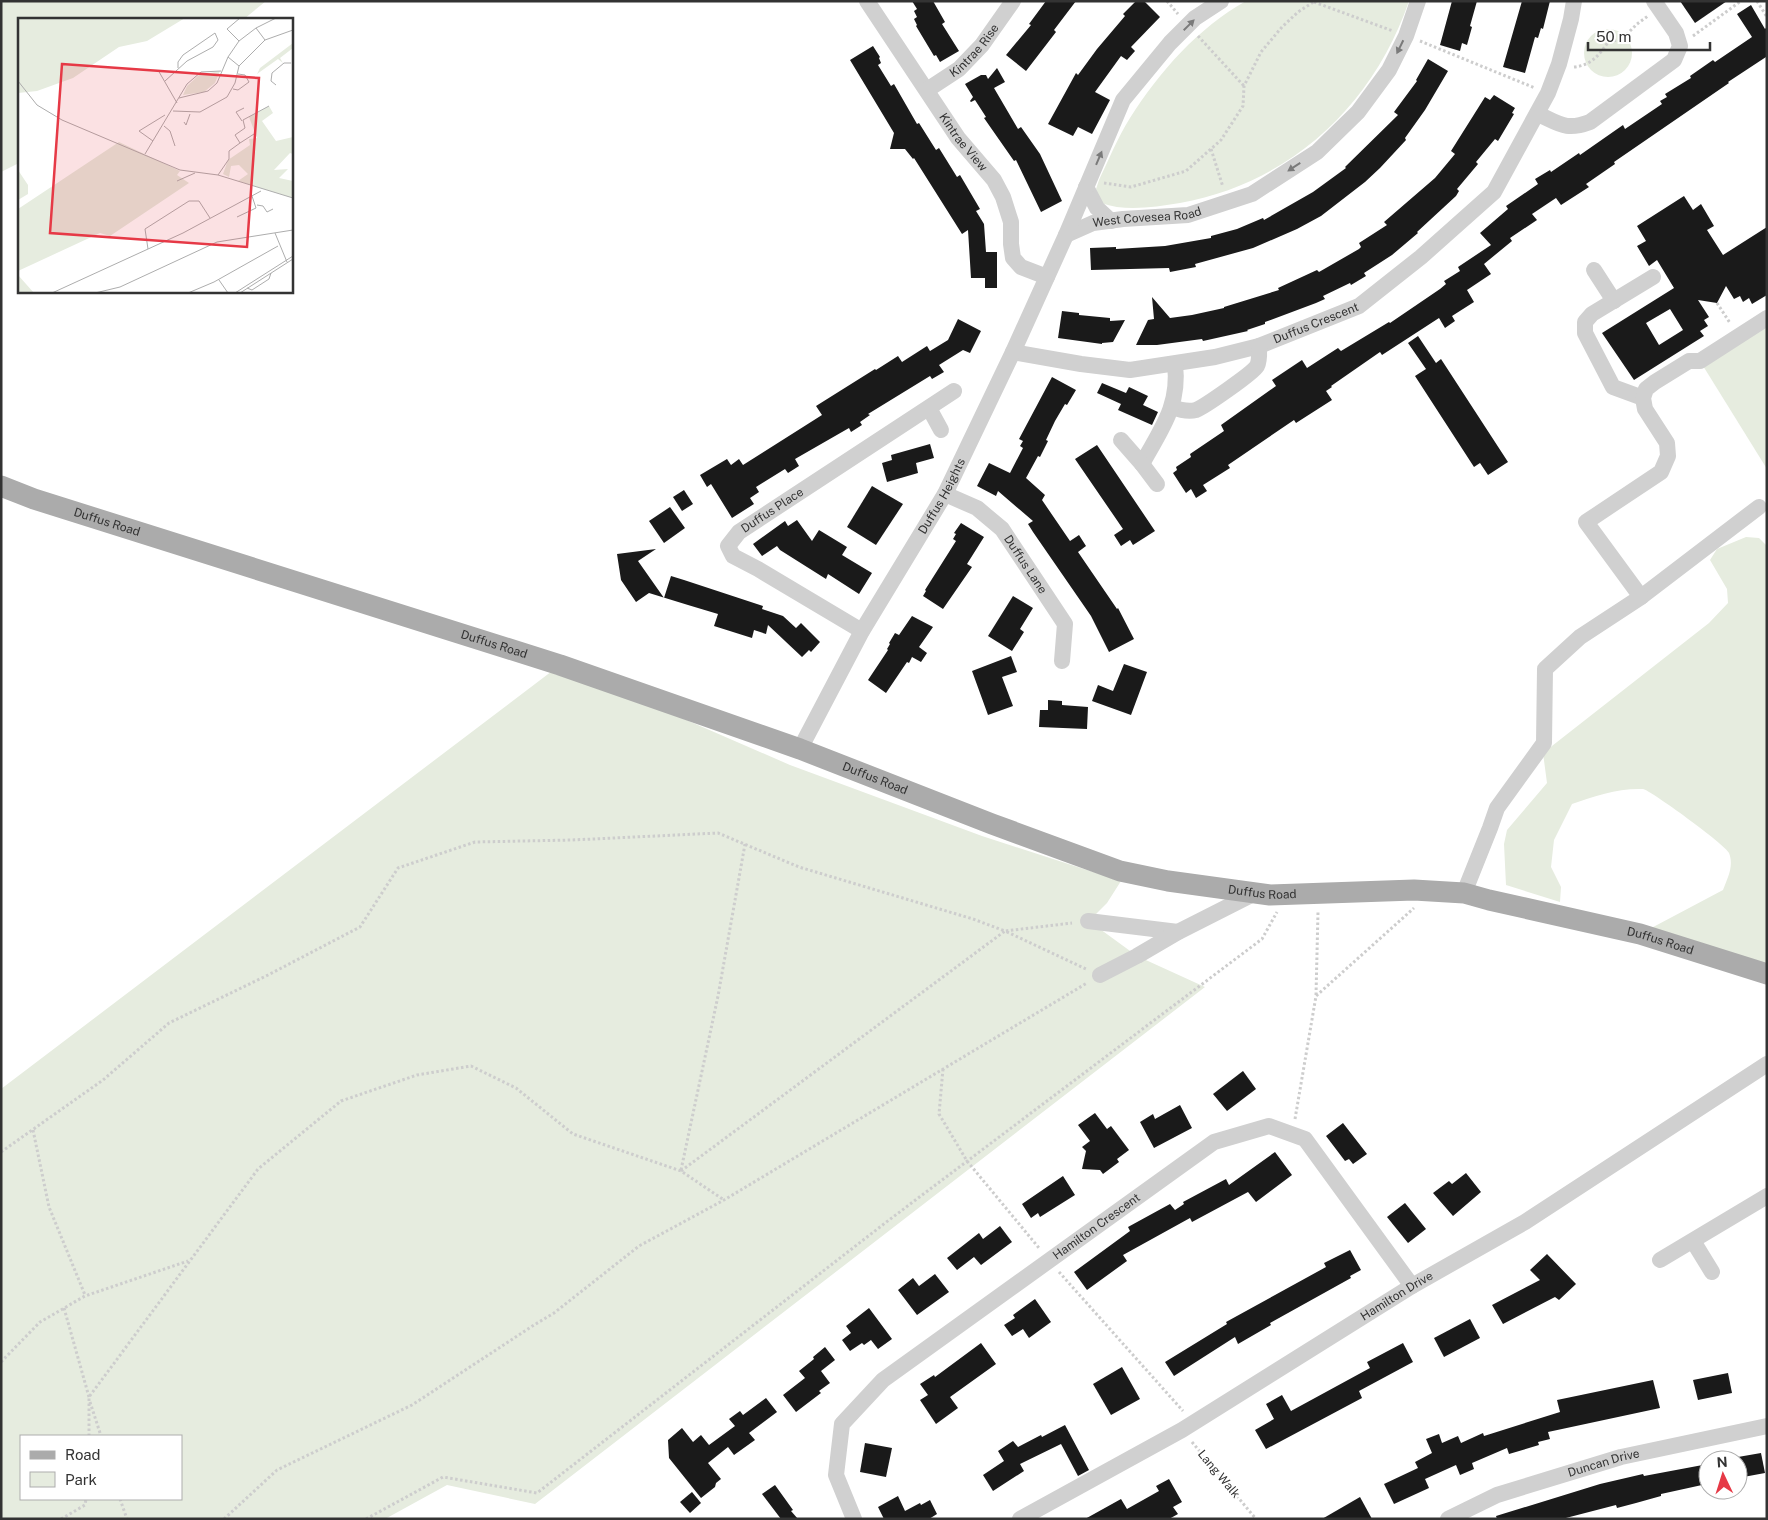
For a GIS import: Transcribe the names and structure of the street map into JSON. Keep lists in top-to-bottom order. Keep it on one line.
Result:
{"streets":{"main road":["Duffus Road"],"street":["Kintrae Rise","Kintrae View","West Covesea Road","Duffus Crescent","Duffus Heights","Duffus Place","Duffus Lane","Hamilton Crescent","Hamilton Drive","Duncan Drive"],"path":["Lang Walk"]},"crossings":[["Kintrae Rise","Kintrae View"],["Kintrae View","Duffus Heights"],["West Covesea Road","Duffus Heights"],["Duffus Crescent","Duffus Heights"],["Duffus Heights","Duffus Place"],["Duffus Heights","Duffus Road"],["Duffus Heights","Duffus Lane"],["Hamilton Crescent","Hamilton Drive"],["Hamilton Crescent","Lang Walk"],["Hamilton Drive","Lang Walk"]],"legend":["Road","Park"],"scale_bar":"50 m","north":"top"}
